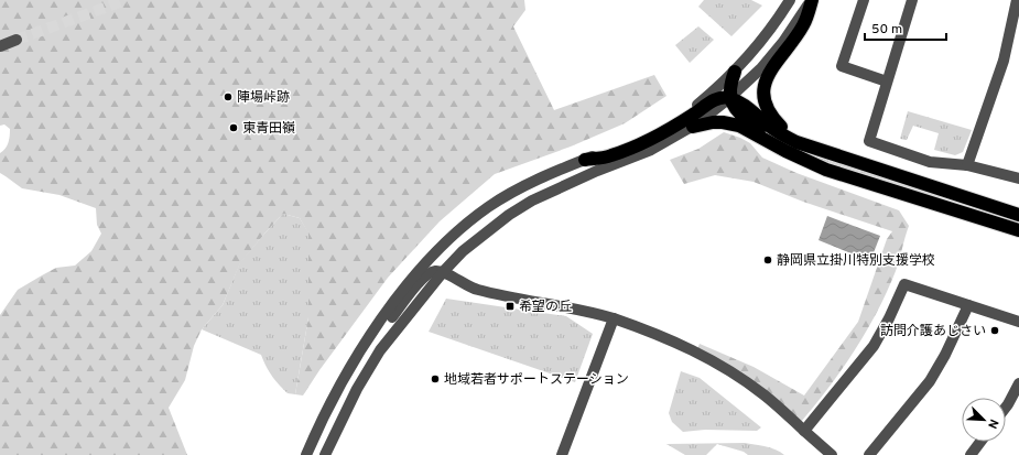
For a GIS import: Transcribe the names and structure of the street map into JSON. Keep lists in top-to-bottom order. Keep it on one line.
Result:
{"places":{"other":["陣場峠跡","東青田嶺","静岡県立掛川特別支援学校","訪問介護あじさい","地域若者サポートステーション"],"transit":["希望の丘"]},"scale_bar":"50 m","north":"bottom right"}
